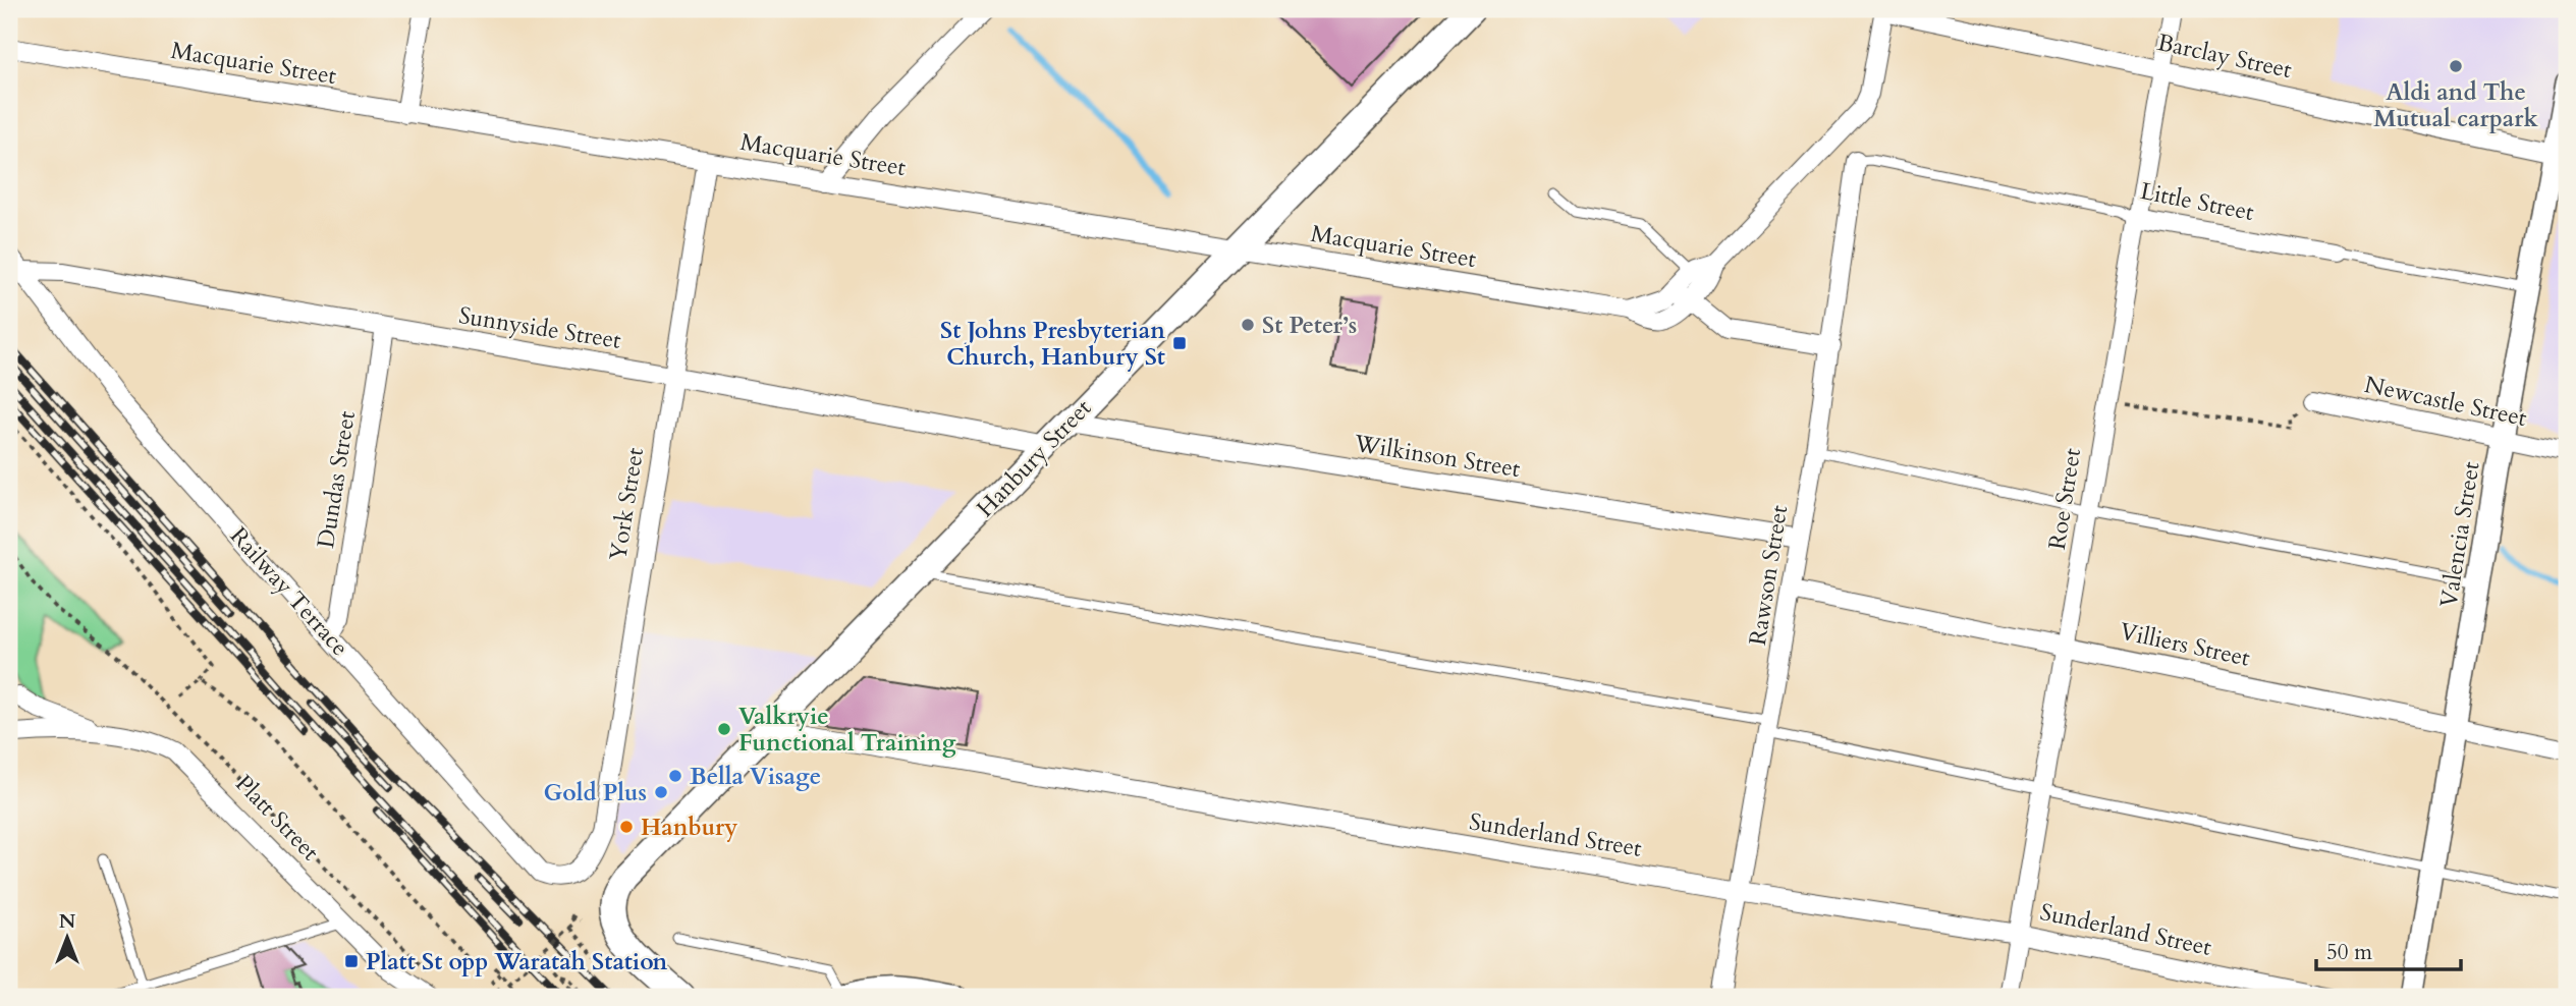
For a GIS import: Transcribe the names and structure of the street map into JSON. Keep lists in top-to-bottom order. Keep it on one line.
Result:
{"streets":{"main road":["Hanbury Street"],"street":["Barclay Street","Macquarie Street","Little Street","Sunnyside Street","Newcastle Street","Wilkinson Street","Dundas Street","Roe Street","York Street","Valencia Street","Rawson Street","Railway Terrace","Villiers Street","Platt Street","Sunderland Street"]},"crossings":[["Barclay Street","Roe Street"],["Barclay Street","Valencia Street"],["Macquarie Street","Hanbury Street"],["Macquarie Street","York Street"],["Little Street","Roe Street"],["Little Street","Valencia Street"],["Little Street","Rawson Street"],["Sunnyside Street","Hanbury Street"],["Sunnyside Street","Dundas Street"],["Sunnyside Street","York Street"],["Sunnyside Street","Railway Terrace"],["Newcastle Street","Valencia Street"],["Wilkinson Street","Hanbury Street"],["Wilkinson Street","Rawson Street"],["Hanbury Street","Sunderland Street"],["Dundas Street","Railway Terrace"],["Roe Street","Villiers Street"],["Roe Street","Sunderland Street"],["York Street","Railway Terrace"],["Valencia Street","Villiers Street"],["Rawson Street","Villiers Street"],["Rawson Street","Sunderland Street"]],"places":{"other":["Aldi and The Mutual carpark","St Peter’s","Valkryie Functional Training","Bella Visage","Gold Plus","Hanbury"],"transit":["St Johns Presbyterian Church, Hanbury St","Platt St opp Waratah Station"]},"scale_bar":"50 m","north":"top"}
